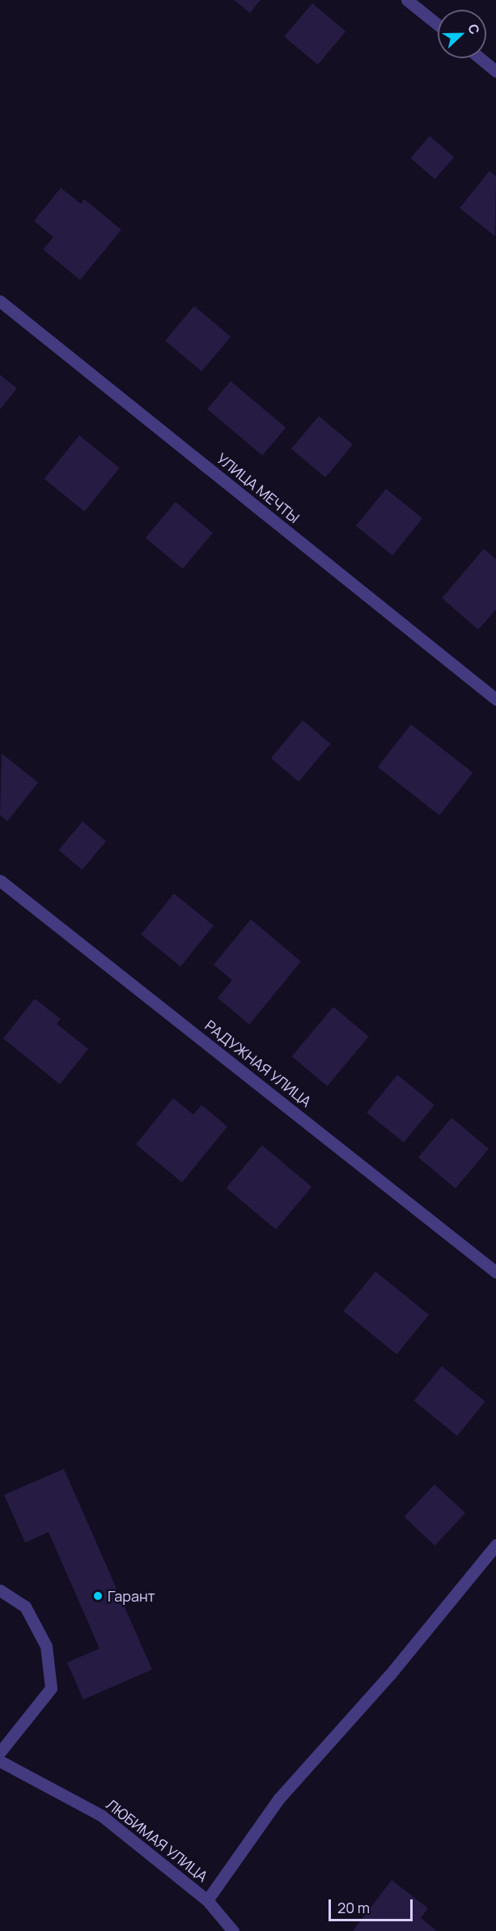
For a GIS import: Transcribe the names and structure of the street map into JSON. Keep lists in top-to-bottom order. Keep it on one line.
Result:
{"streets":{"street":["УЛИЦА МЕЧТЫ","РАДУЖНАЯ УЛИЦА","ЛЮБИМАЯ УЛИЦА"]},"places":["Гарант"],"scale_bar":"20 m","north":"right"}
